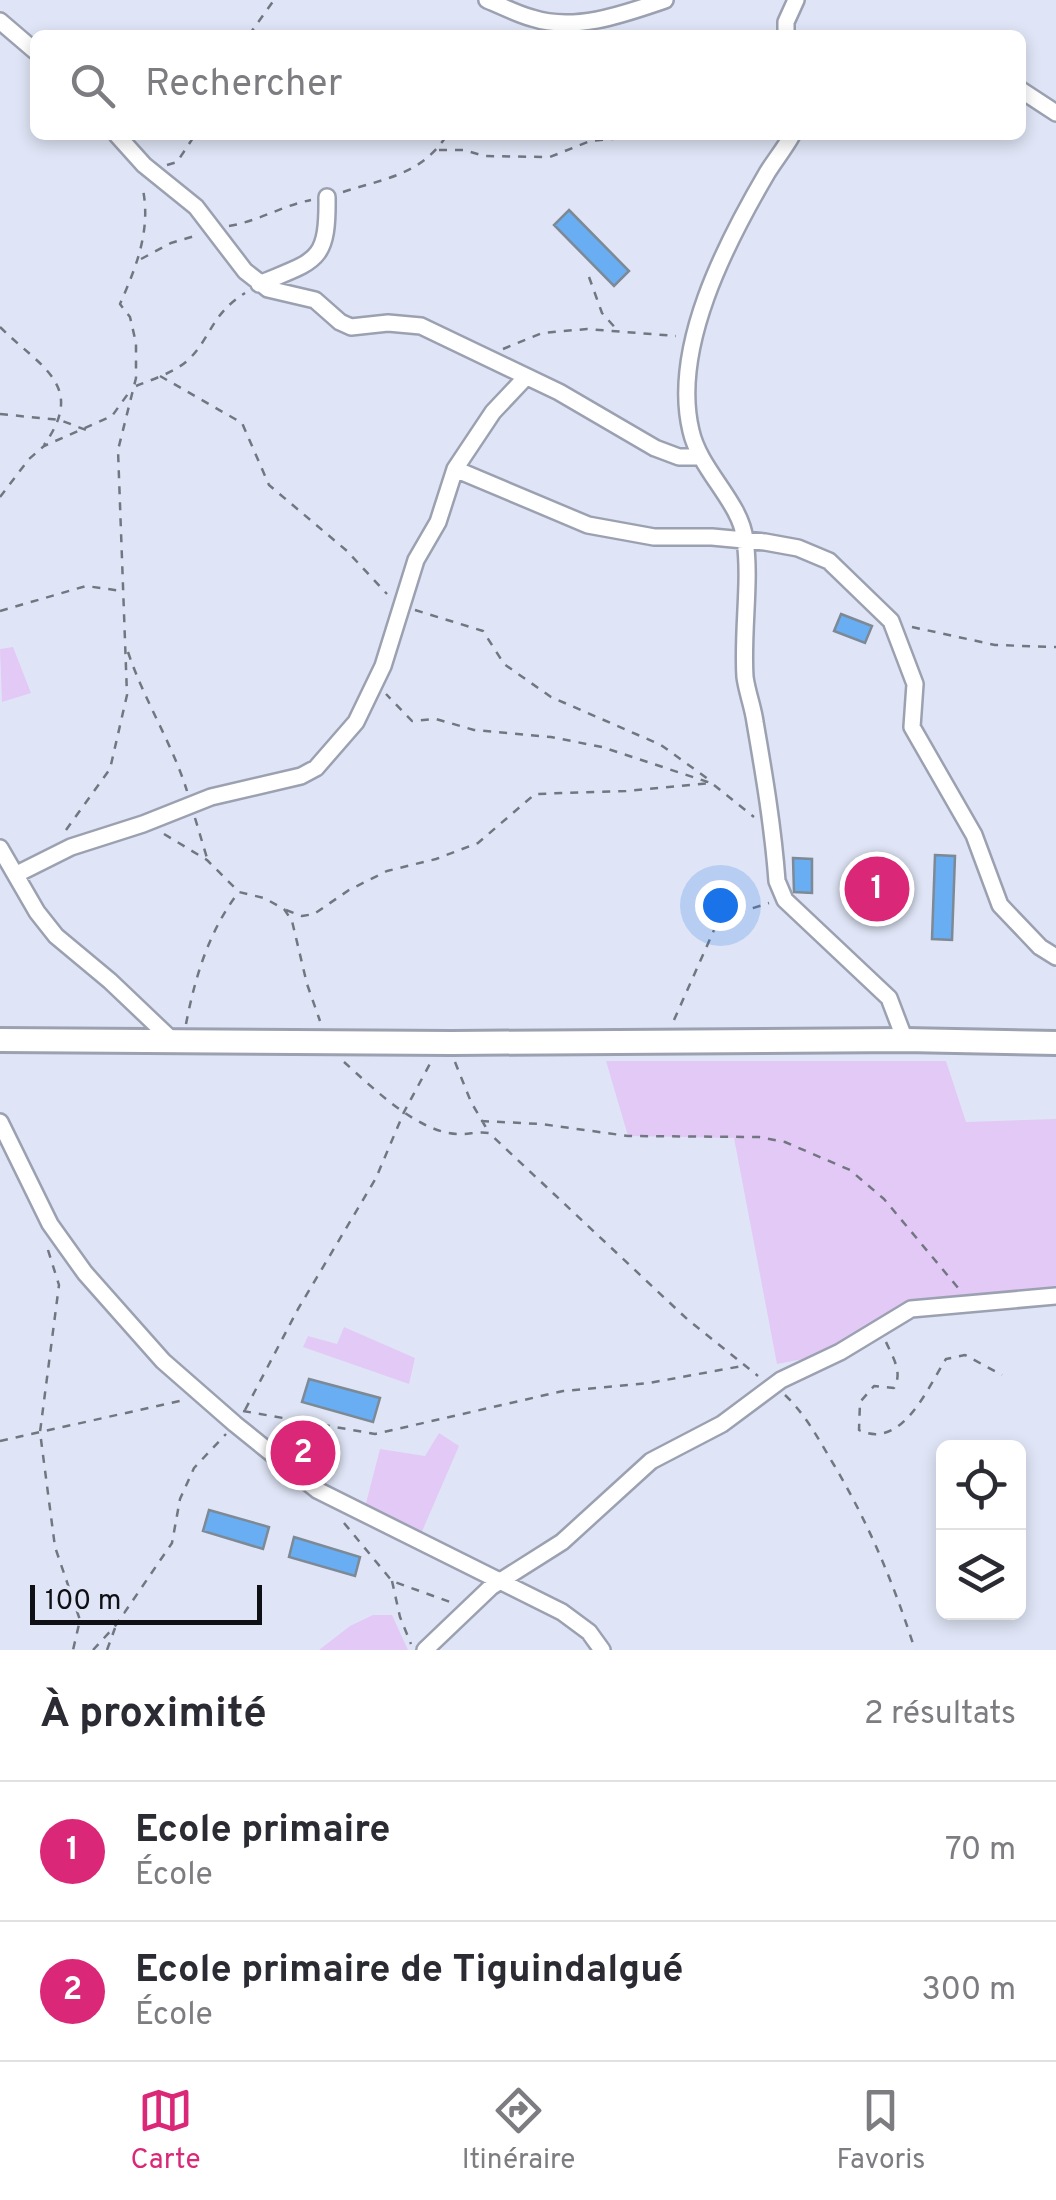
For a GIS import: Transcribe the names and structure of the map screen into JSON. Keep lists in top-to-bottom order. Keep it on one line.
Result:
{"scale_bar":"100 m","page":{"search":"Rechercher","pins":["1","2"],"scale":"100 m","heading":["À proximité","2 résultats"],"list":[{"mark":"1","name":"Ecole primaire","note":"École","value":"70 m"},{"mark":"2","name":"Ecole primaire de Tiguindalgué","note":"École","value":"300 m"}],"nav":["Carte","Itinéraire","Favoris"]}}
